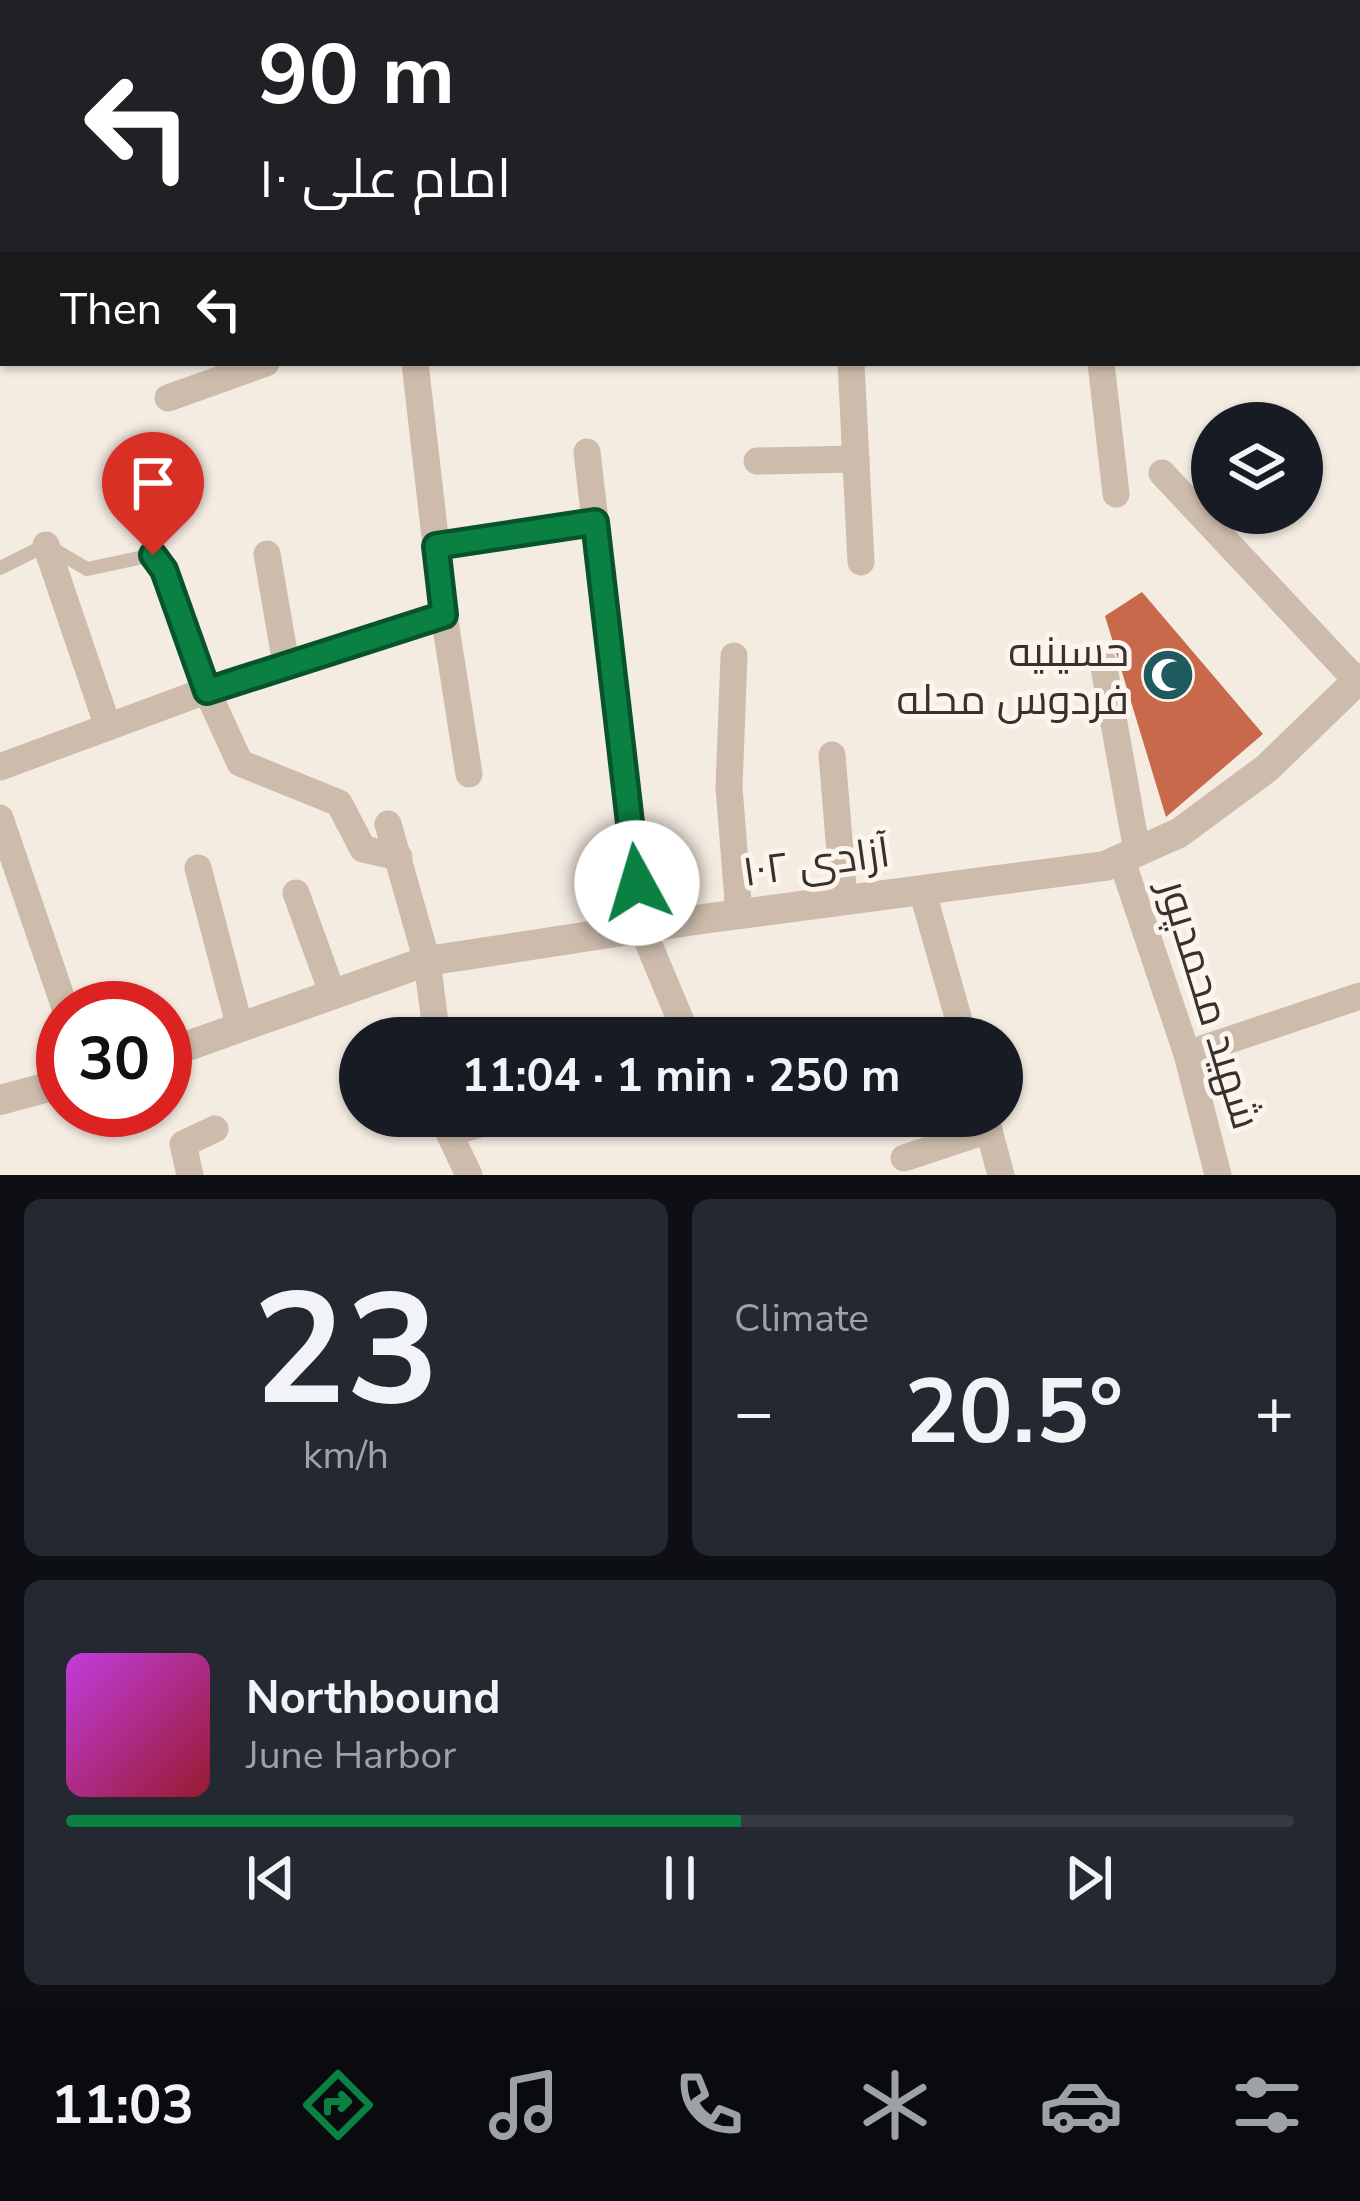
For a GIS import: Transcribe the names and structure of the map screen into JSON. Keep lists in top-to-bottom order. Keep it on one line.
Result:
{"streets":{"street":["آزادی ۱۰۲","شهید محمدپور"]},"crossings":[["آزادی ۱۰۲","شهید محمدپور"]],"places":{"mosque":["حسینیه فردوس محله"]},"page":{"turn":["90 m","امام علی ۱۰"],"then":"Then","limit":"30","trip":"11:04 · 1 min · 250 m","tile":[["23","km/h"],"Climate"],"heat":["−","20.5°","+"],"song":["Northbound","June Harbor"],"tabs":"11:03"}}
